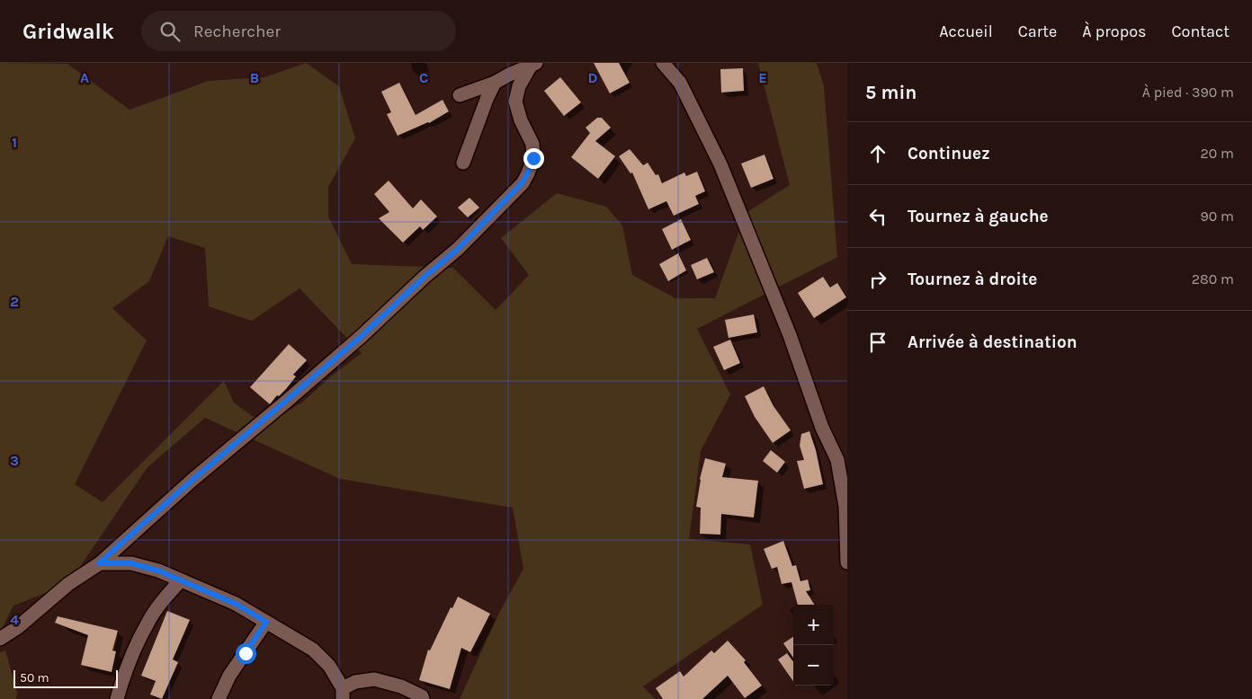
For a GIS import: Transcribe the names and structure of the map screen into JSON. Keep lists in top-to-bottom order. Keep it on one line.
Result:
{"scale_bar":"50 m","page":{"header":"Gridwalk","search":"Rechercher","nav":["Accueil","Carte","À propos","Contact"],"heading":["5 min","À pied · 390 m"],"list":[["Continuez","20 m"],["Tournez à gauche","90 m"],["Tournez à droite","280 m"],"Arrivée à destination"],"map_buttons":["+","−"],"scale":"50 m"},"grid":{"columns":["A","B","C","D","E"],"rows":["1","2","3","4"]}}
